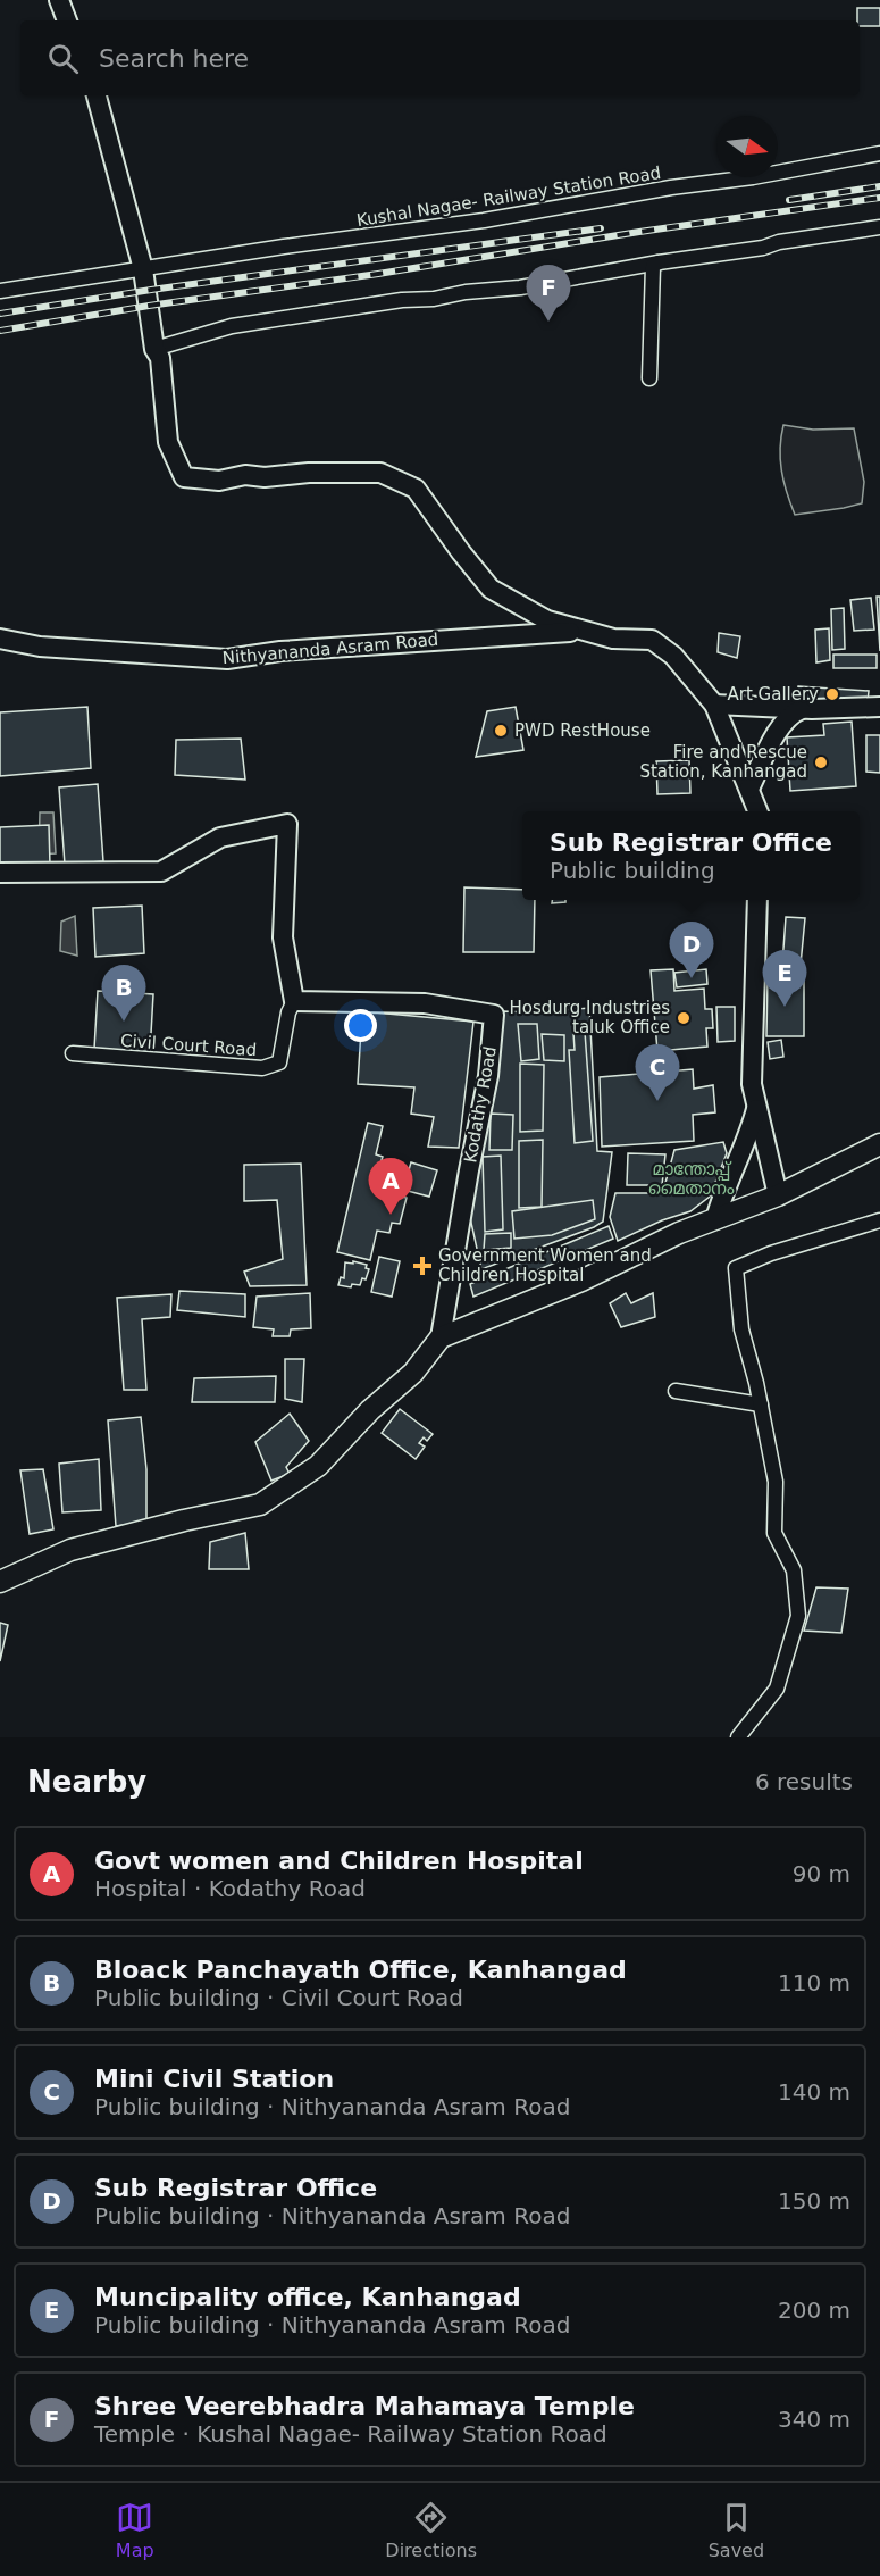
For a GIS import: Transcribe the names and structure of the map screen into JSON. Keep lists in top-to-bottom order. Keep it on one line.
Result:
{"streets":{"main road":["Nithyananda Asram Road","Kodathy Road"],"street":["Kushal Nagae- Railway Station Road","Civil Court Road"]},"crossings":[["Civil Court Road","Kodathy Road"]],"parks":["മാന്തോപ്പ് മൈതാനം"],"places":{"other":["Art Gallery","PWD RestHouse","Fire and Rescue Station, Kanhangad","Hosdurg Industries taluk Office"],"health":["Government Women and Children Hospital"]},"north":"right","page":{"search":"Search here","pins":["F","D","E","B","C","A"],"popup":["Sub Registrar Office","Public building"],"heading":["Nearby","6 results"],"list":[{"mark":"A","name":"Govt women and Children Hospital","note":"Hospital · Kodathy Road","value":"90 m"},{"mark":"B","name":"Bloack Panchayath Office, Kanhangad","note":"Public building · Civil Court Road","value":"110 m"},{"mark":"C","name":"Mini Civil Station","note":"Public building · Nithyananda Asram Road","value":"140 m"},{"mark":"D","name":"Sub Registrar Office","note":"Public building · Nithyananda Asram Road","value":"150 m"},{"mark":"E","name":"Muncipality office, Kanhangad","note":"Public building · Nithyananda Asram Road","value":"200 m"},{"mark":"F","name":"Shree Veerebhadra Mahamaya Temple","note":"Temple · Kushal Nagae- Railway Station Road","value":"340 m"}],"nav":["Map","Directions","Saved"]}}
